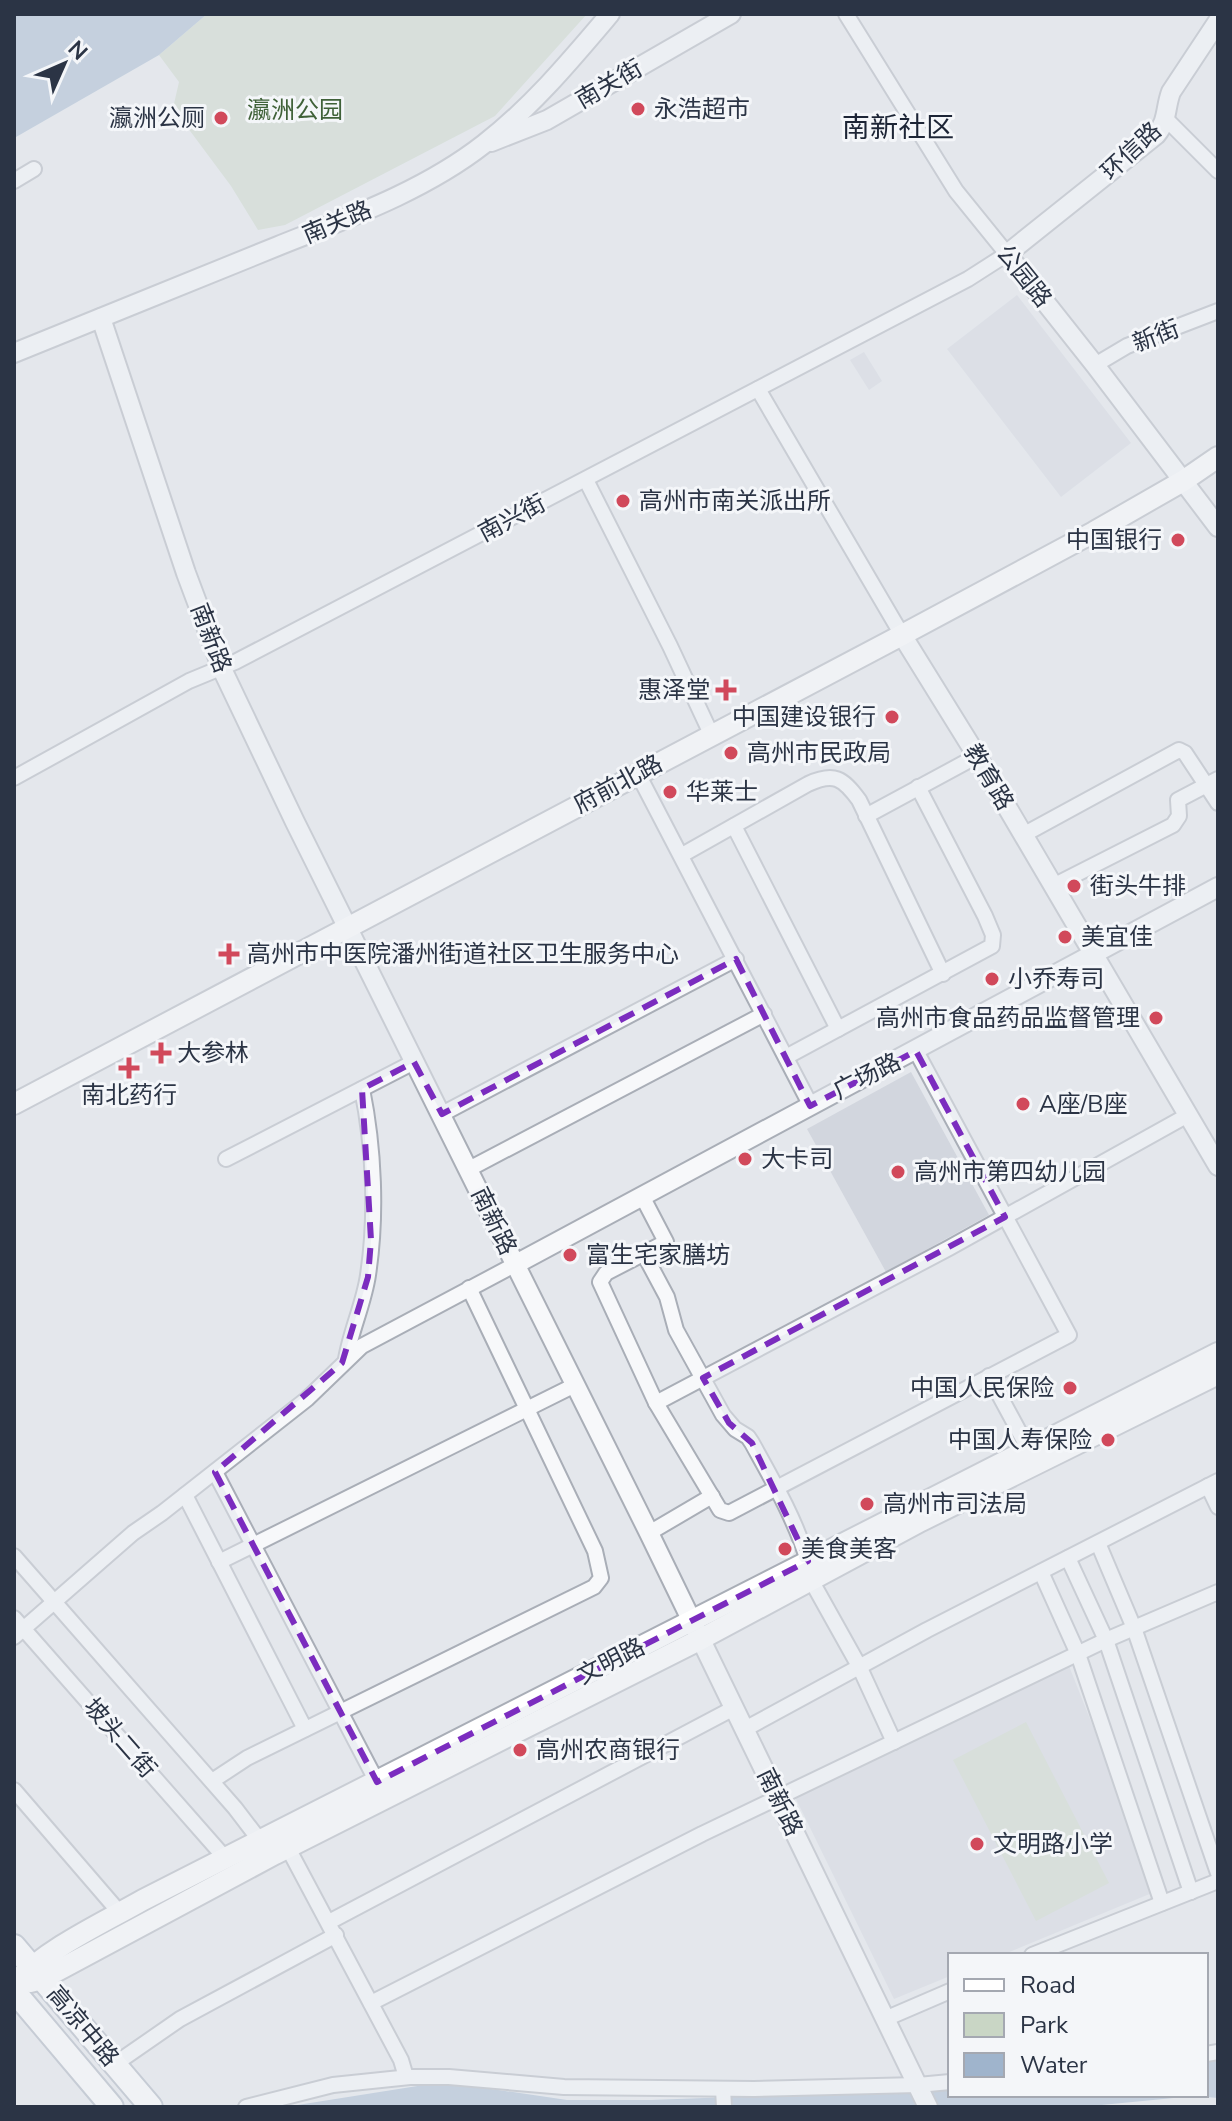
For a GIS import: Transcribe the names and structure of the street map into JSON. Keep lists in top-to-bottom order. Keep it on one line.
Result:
{"streets":{"main road":["府前北路","文明路","高凉中路"],"street":["南关街","环信路","南关路","公园路","新街","南兴街","南新路","教育路","广场路","坡头二街"]},"crossings":[["南关街","南关路"],["环信路","公园路"],["环信路","南兴街"],["南关路","南新路"],["公园路","新街"],["公园路","南兴街"],["公园路","府前北路"],["南兴街","南新路"],["南兴街","教育路"],["南新路","府前北路"],["南新路","广场路"],["南新路","文明路"],["教育路","府前北路"],["教育路","广场路"],["文明路","坡头二街"],["文明路","高凉中路"]],"districts":["南新社区"],"parks":["瀛洲公园"],"places":{"other":["永浩超市","瀛洲公厕","高州市南关派出所","中国银行","中国建设银行","高州市民政局","华莱士","街头牛排","美宜佳","小乔寿司","高州市食品药品监督管理","A座/B座","大卡司","高州市第四幼儿园","富生宅家膳坊","中国人民保险","中国人寿保险","高州市司法局","美食美客","高州农商银行","文明路小学"],"health":["惠泽堂","高州市中医院潘州街道社区卫生服务中心","大参林","南北药行"]},"legend":["Road","Park","Water"],"north":"top right"}
